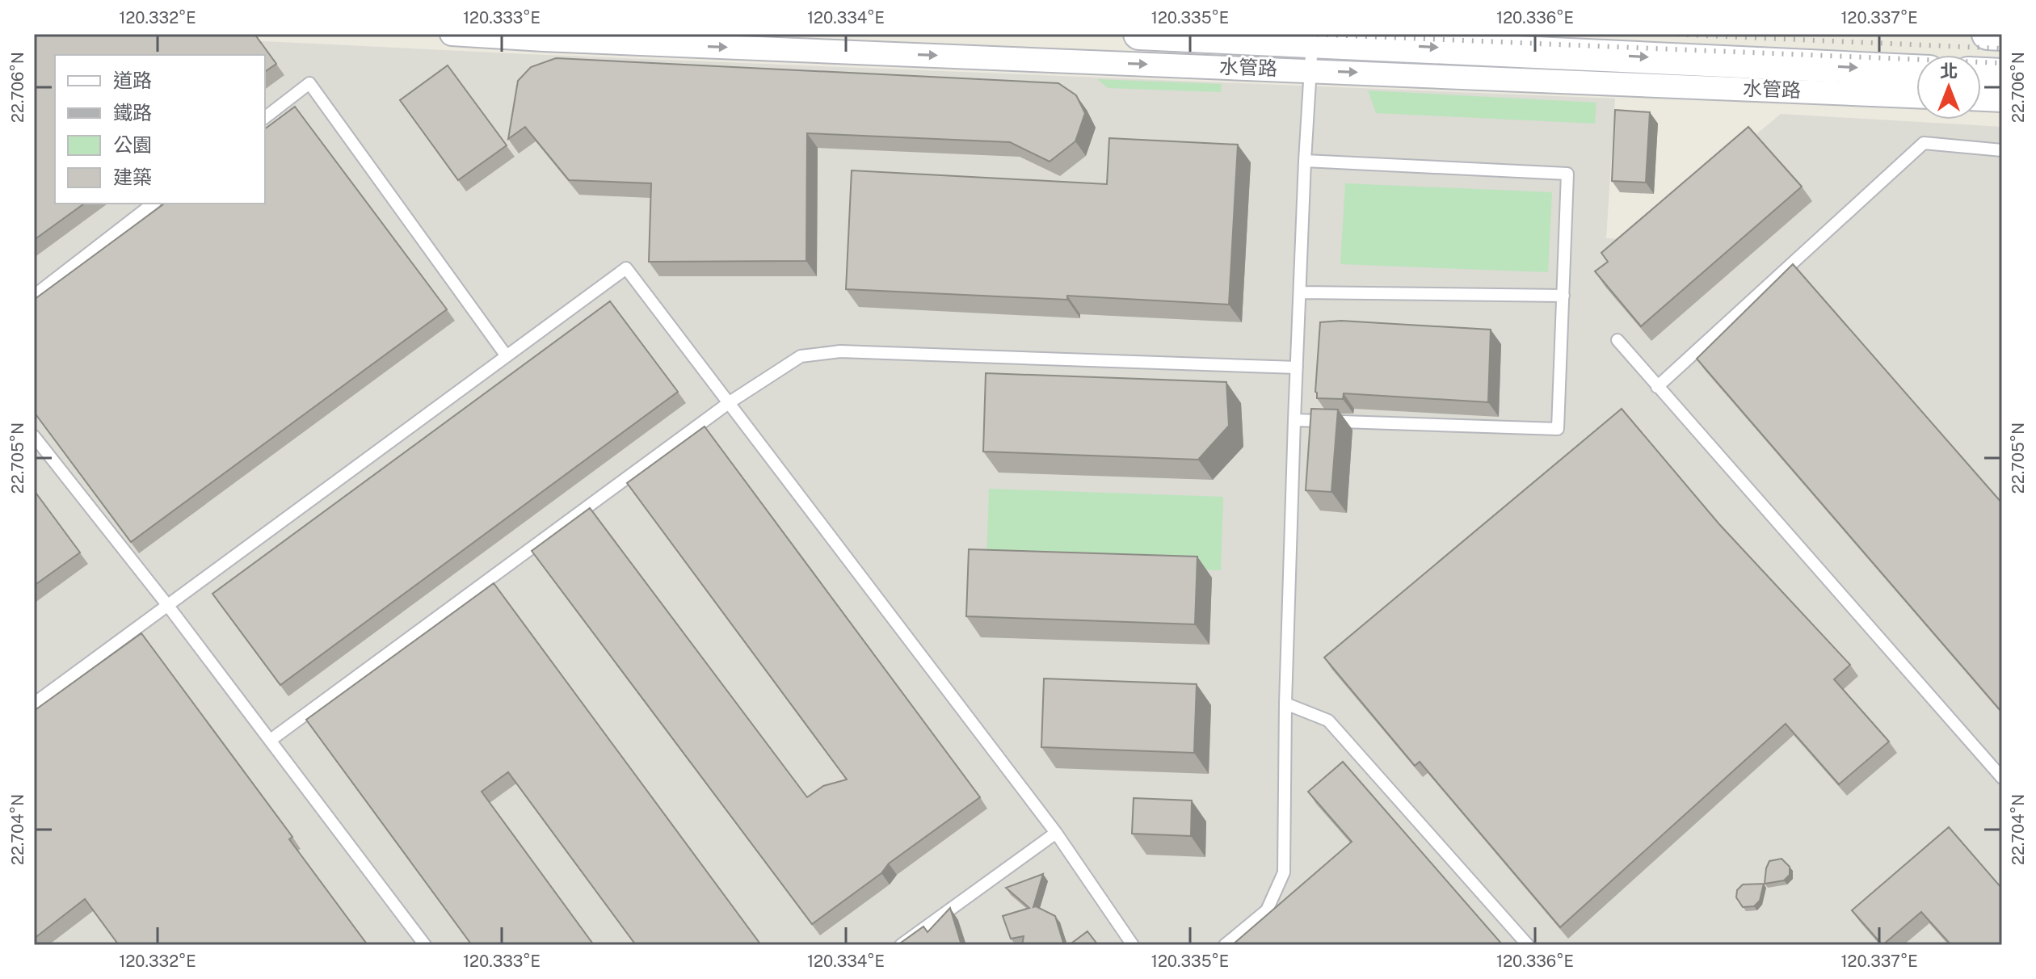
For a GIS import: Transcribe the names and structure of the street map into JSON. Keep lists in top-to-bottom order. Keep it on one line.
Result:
{"streets":{"street":["水管路"]},"one_way":["水管路"],"legend":["道路","鐵路","公園","建築"],"north":"top","coordinates":["120.332°E","120.333°E","120.334°E","120.335°E","120.336°E","120.337°E","22.706°N","22.705°N","22.704°N"]}
